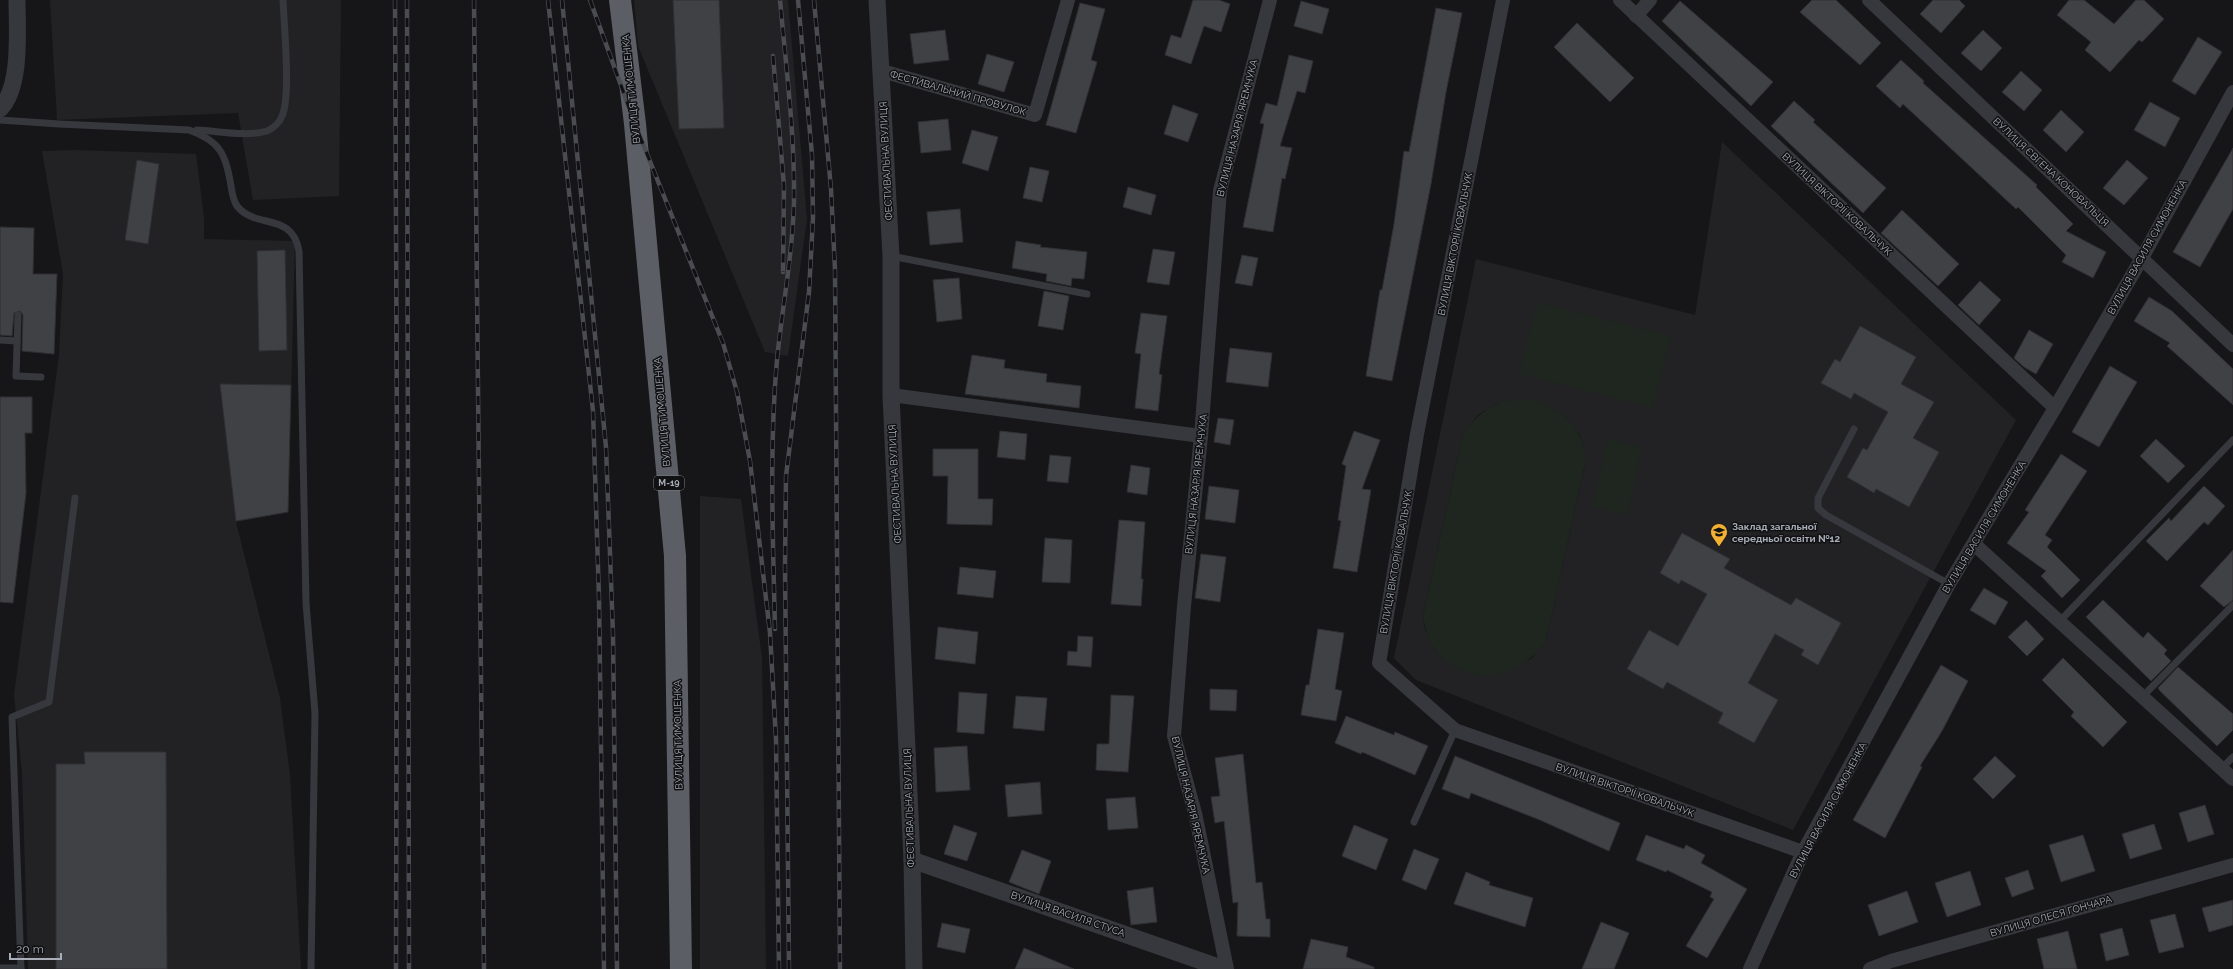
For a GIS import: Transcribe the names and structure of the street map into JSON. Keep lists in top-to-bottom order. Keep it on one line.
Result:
{"streets":{"highway":["ВУЛИЦЯ ТИМОШЕНКА","М-19"],"street":["ФЕСТИВАЛЬНИЙ ПРОВУЛОК","ВУЛИЦЯ НАЗАРІЯ ЯРЕМЧУКА","ФЕСТИВАЛЬНА ВУЛИЦЯ","ВУЛИЦЯ ЄВГЕНА КОНОВАЛЬЦЯ","ВУЛИЦЯ ВІКТОРІЇ КОВАЛЬЧУК","ВУЛИЦЯ ВАСИЛЯ СИМОНЕНКА","ВУЛИЦЯ ВАСИЛЯ СТУСА","ВУЛИЦЯ ОЛЕСЯ ГОНЧАРА"]},"crossings":[["ФЕСТИВАЛЬНИЙ ПРОВУЛОК","ФЕСТИВАЛЬНА ВУЛИЦЯ"],["ФЕСТИВАЛЬНА ВУЛИЦЯ","ВУЛИЦЯ ВАСИЛЯ СТУСА"],["ВУЛИЦЯ ЄВГЕНА КОНОВАЛЬЦЯ","ВУЛИЦЯ ВАСИЛЯ СИМОНЕНКА"],["ВУЛИЦЯ ВІКТОРІЇ КОВАЛЬЧУК","ВУЛИЦЯ ВАСИЛЯ СИМОНЕНКА"]],"places":{"school or university":["Заклад загальної середньої освіти №12"]},"scale_bar":"20 m"}
